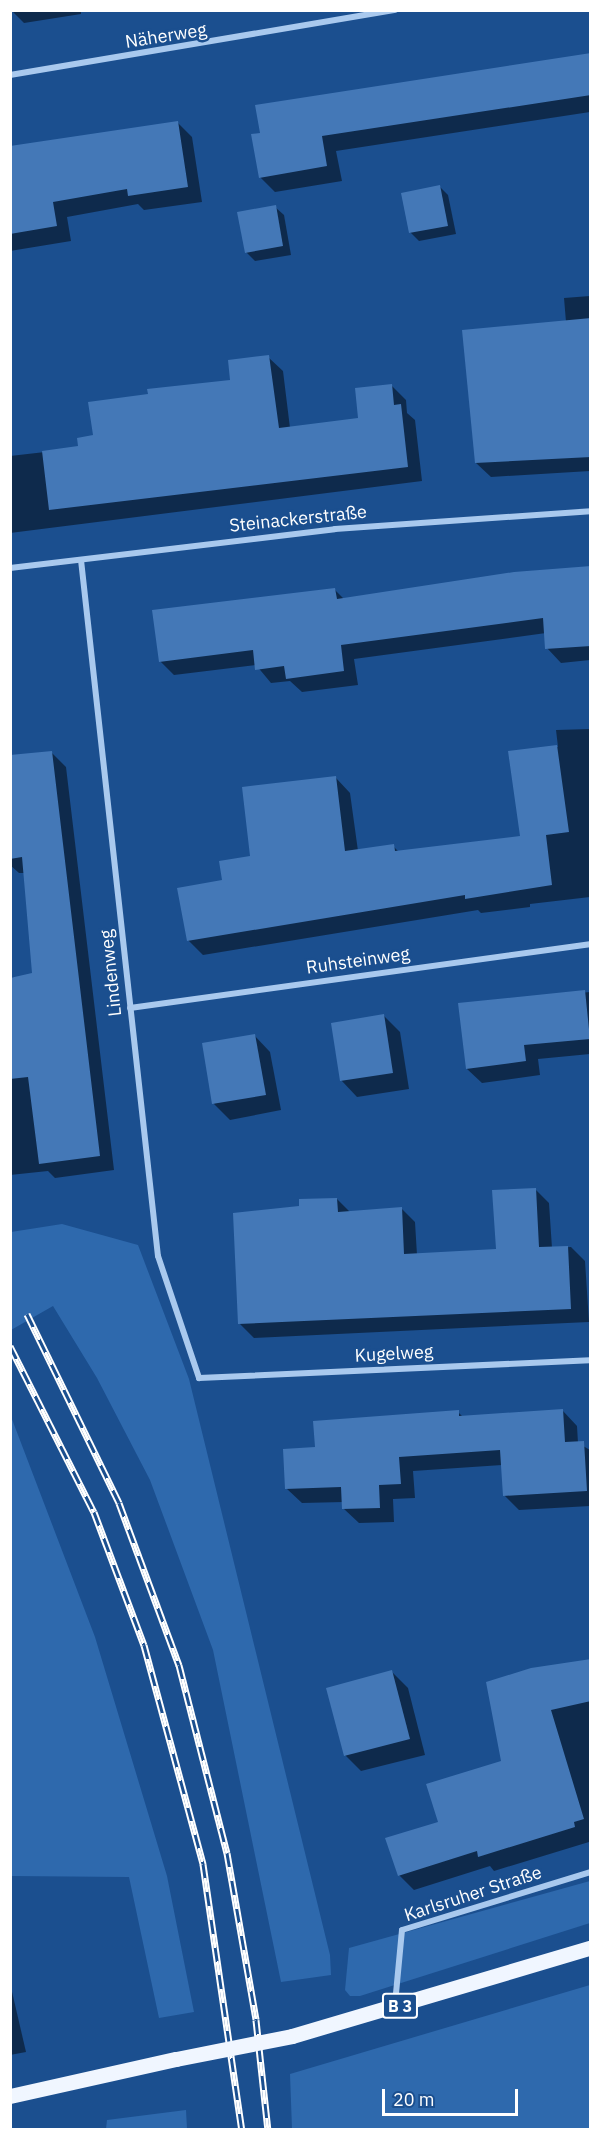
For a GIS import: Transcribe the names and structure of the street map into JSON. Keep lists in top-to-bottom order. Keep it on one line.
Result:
{"streets":{"main road":["B 3"],"street":["Näherweg","Steinackerstraße","Ruhsteinweg","Lindenweg","Kugelweg","Karlsruher Straße"]},"crossings":[["Steinackerstraße","Lindenweg"],["Ruhsteinweg","Lindenweg"],["Lindenweg","Kugelweg"],["Karlsruher Straße","B 3"]],"scale_bar":"20 m"}
